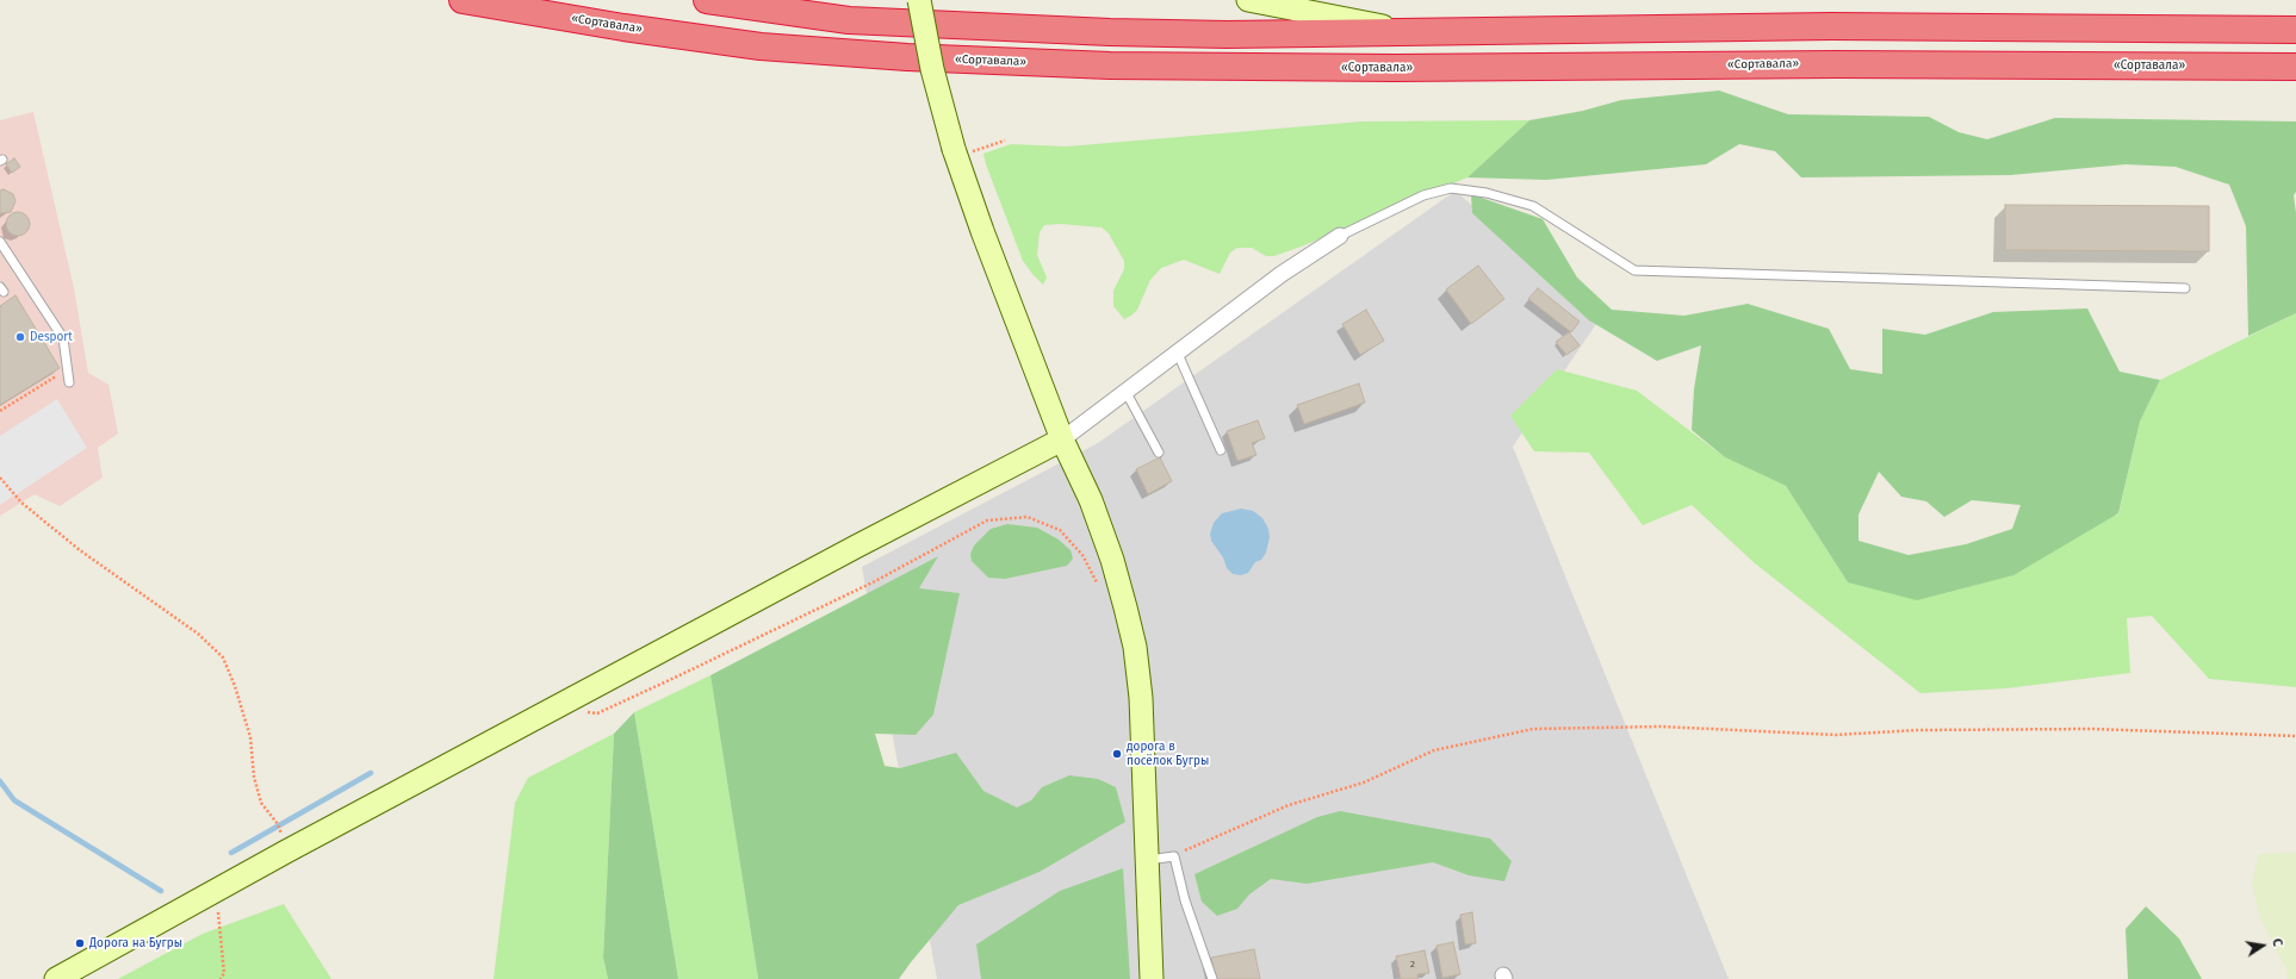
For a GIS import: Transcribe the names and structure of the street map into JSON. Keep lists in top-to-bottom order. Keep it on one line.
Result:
{"streets":{"highway":["«Сортавала»"]},"places":["Desport","дорога в посёлок Бугры","Дорога на Бугры"],"house_numbers":["2"],"north":"right"}
